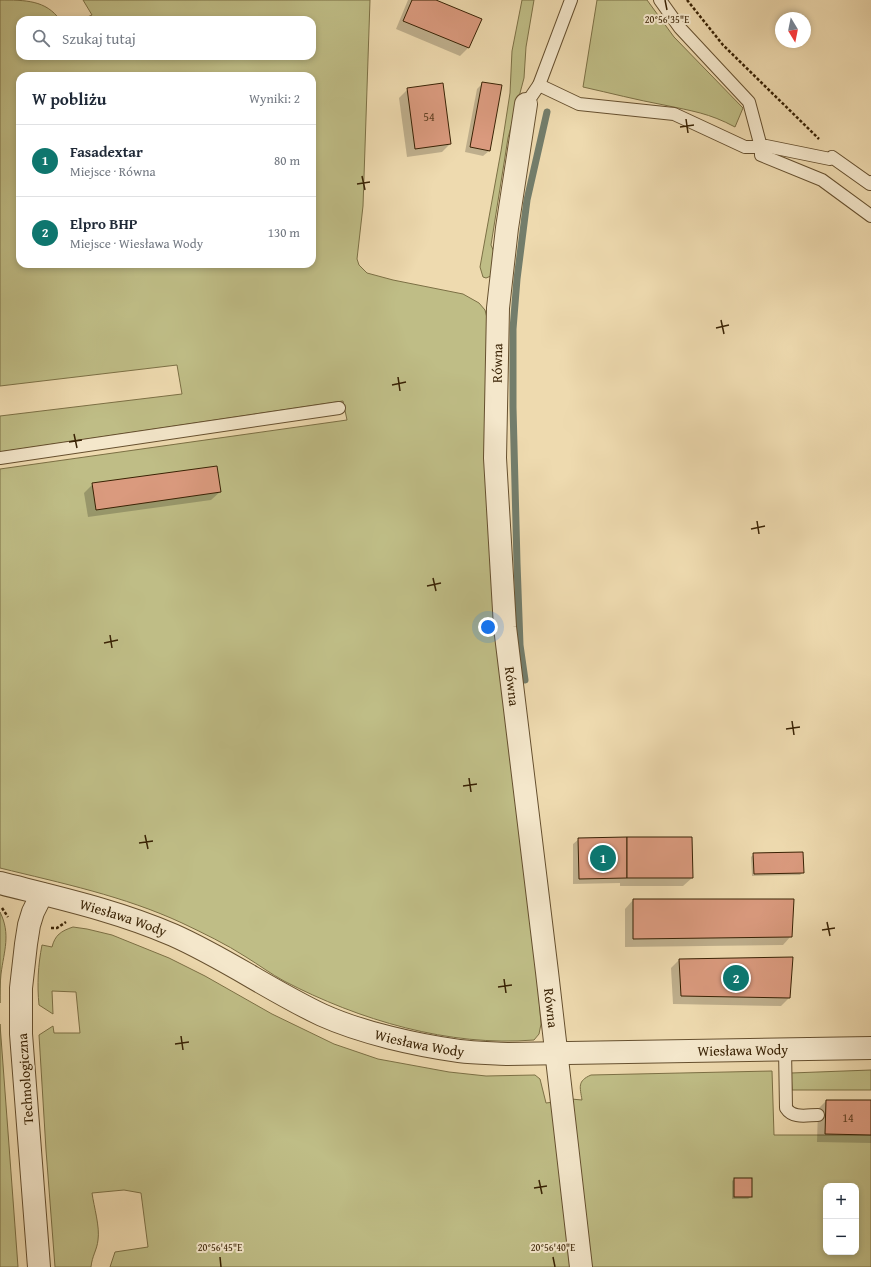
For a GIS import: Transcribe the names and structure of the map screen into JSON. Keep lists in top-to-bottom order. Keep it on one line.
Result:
{"streets":{"street":["Równa","Wiesława Wody","Technologiczna"]},"crossings":[["Równa","Wiesława Wody"],["Wiesława Wody","Technologiczna"]],"house_numbers":["54","14"],"north":"bottom","page":{"search":"Szukaj tutaj","heading":["W pobliżu","Wyniki: 2"],"list":[{"mark":"1","name":"Fasadextar","note":"Miejsce · Równa","value":"80 m"},{"mark":"2","name":"Elpro BHP","note":"Miejsce · Wiesława Wody","value":"130 m"}],"pins":["1","2"],"map_buttons":["+","−"]},"coordinates":["20°56'35\"E","20°56'45\"E","20°56'40\"E"]}
